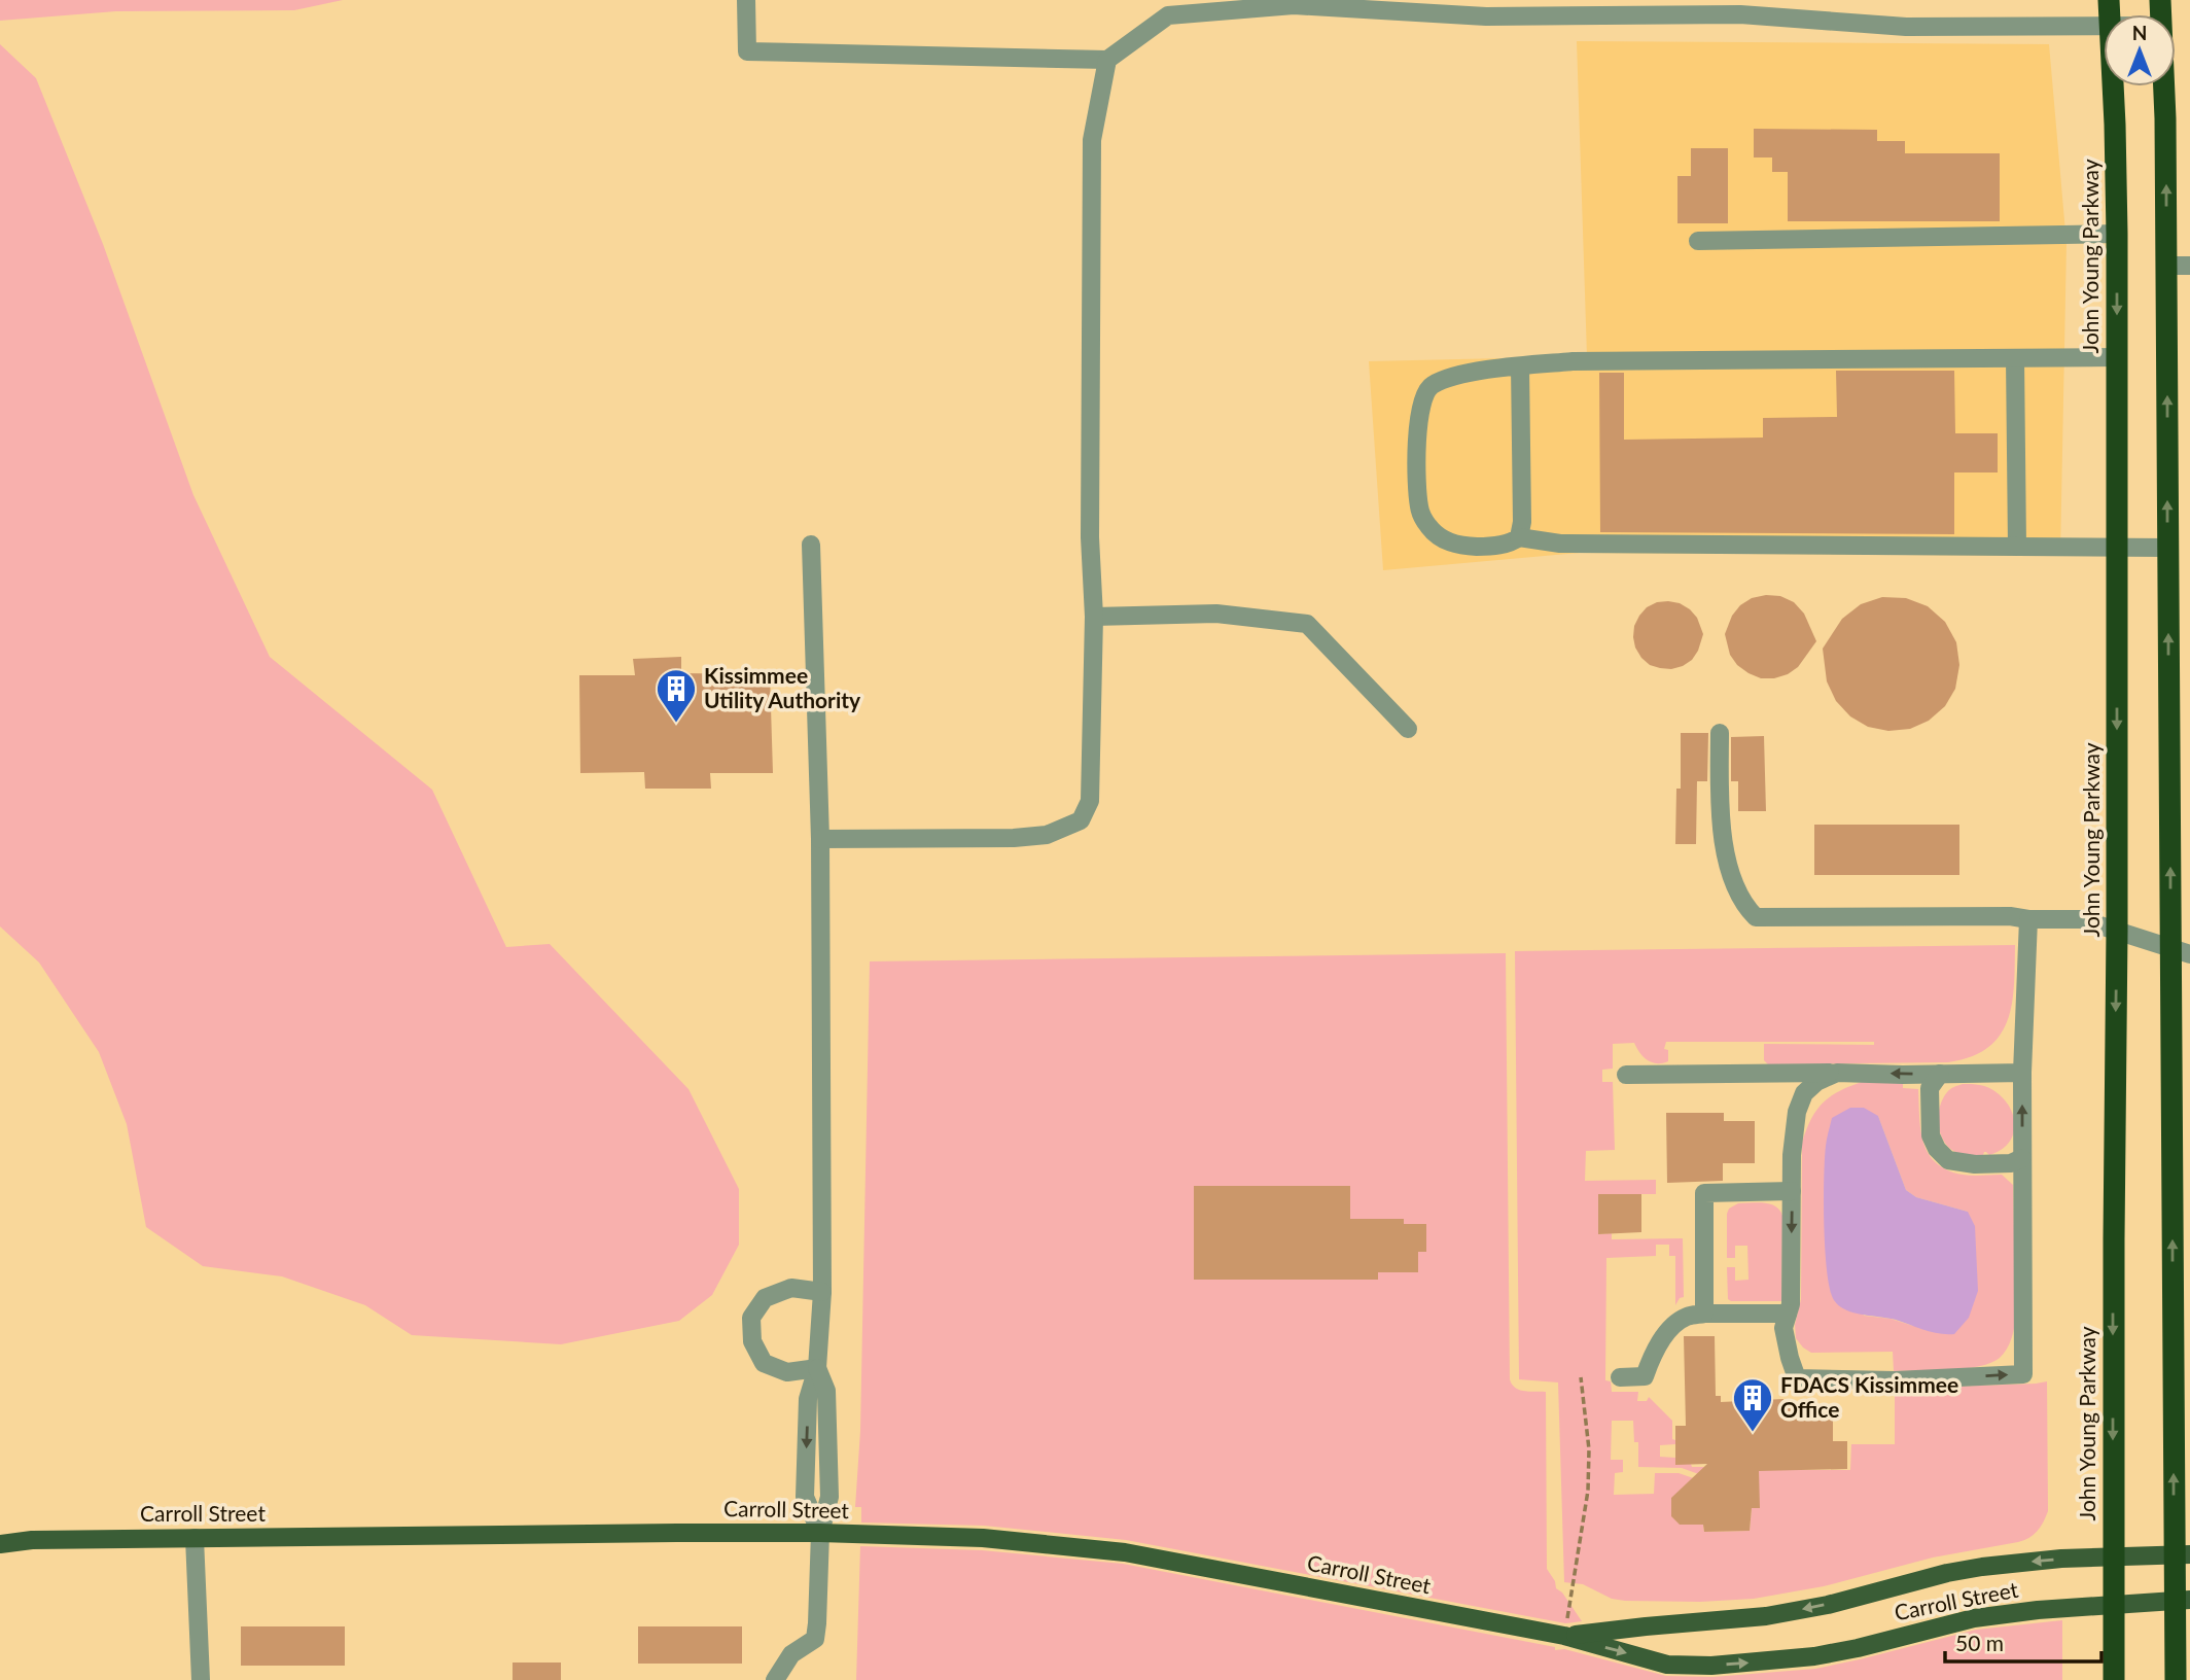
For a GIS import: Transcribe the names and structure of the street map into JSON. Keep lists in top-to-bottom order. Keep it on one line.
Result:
{"streets":{"highway":["John Young Parkway"],"main road":["Carroll Street"]},"crossings":[["John Young Parkway","Carroll Street"]],"places":{"building":["Kissimmee Utility Authority","FDACS Kissimmee Office"]},"scale_bar":"50 m","north":"top"}
